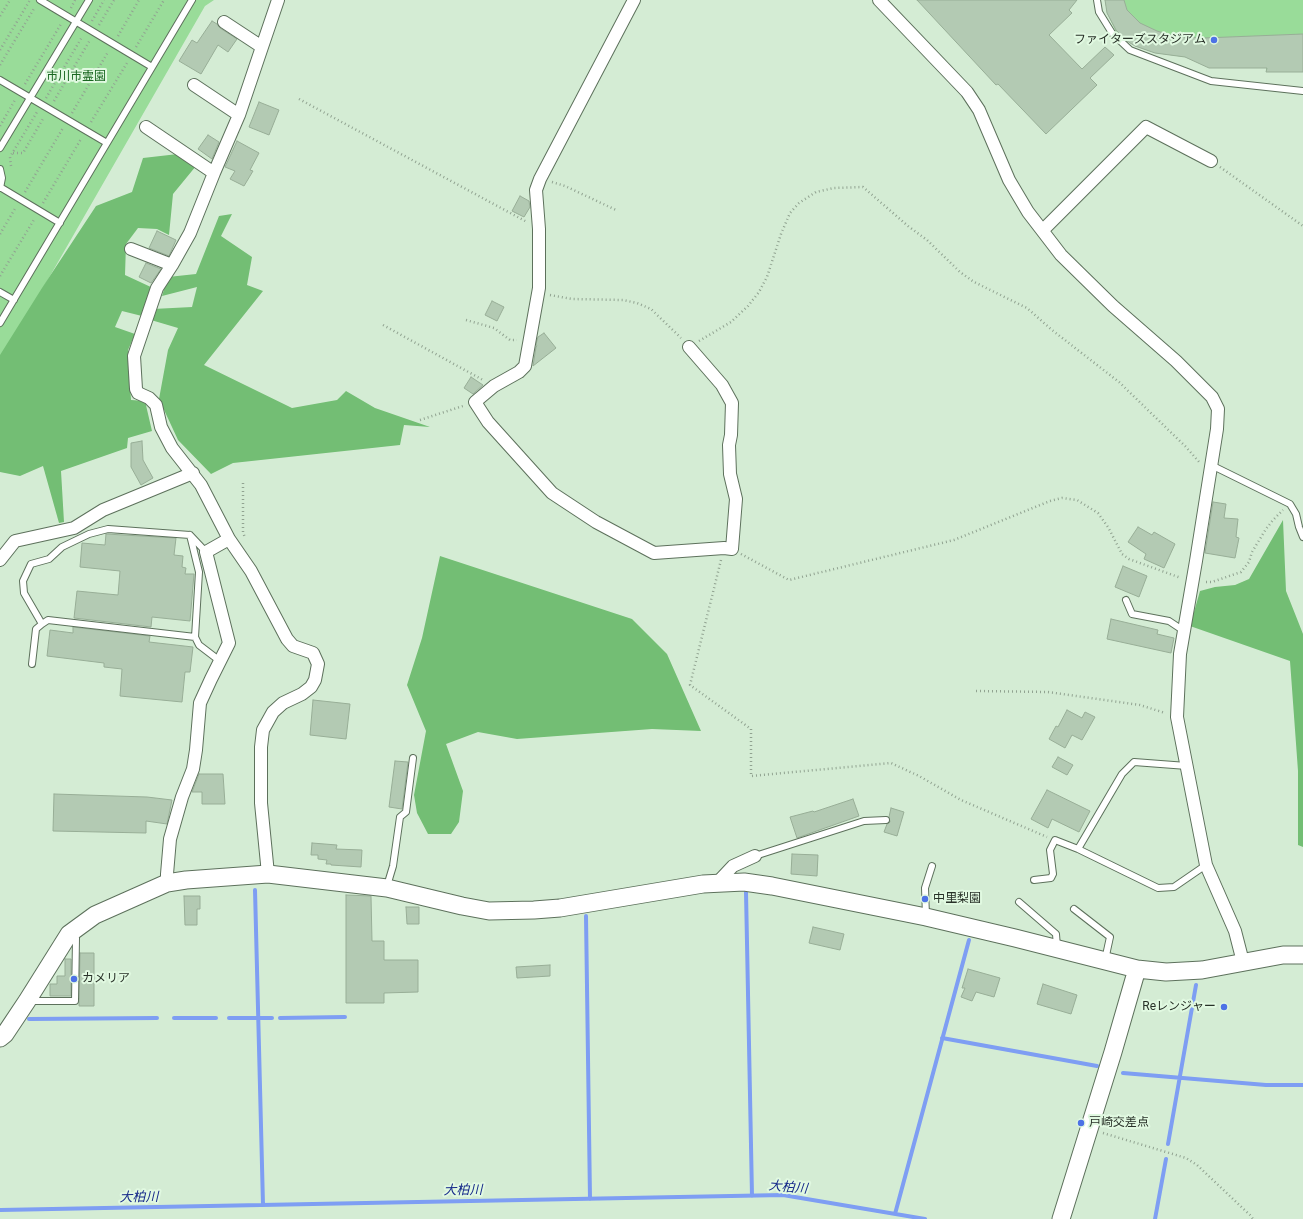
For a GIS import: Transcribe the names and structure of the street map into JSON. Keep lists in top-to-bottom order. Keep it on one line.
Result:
{"water":["大柏川"],"parks":["市川市霊園"],"places":["ファイターズスタジアム","中里梨園","カメリア","Reレンジャー","戸崎交差点"]}
